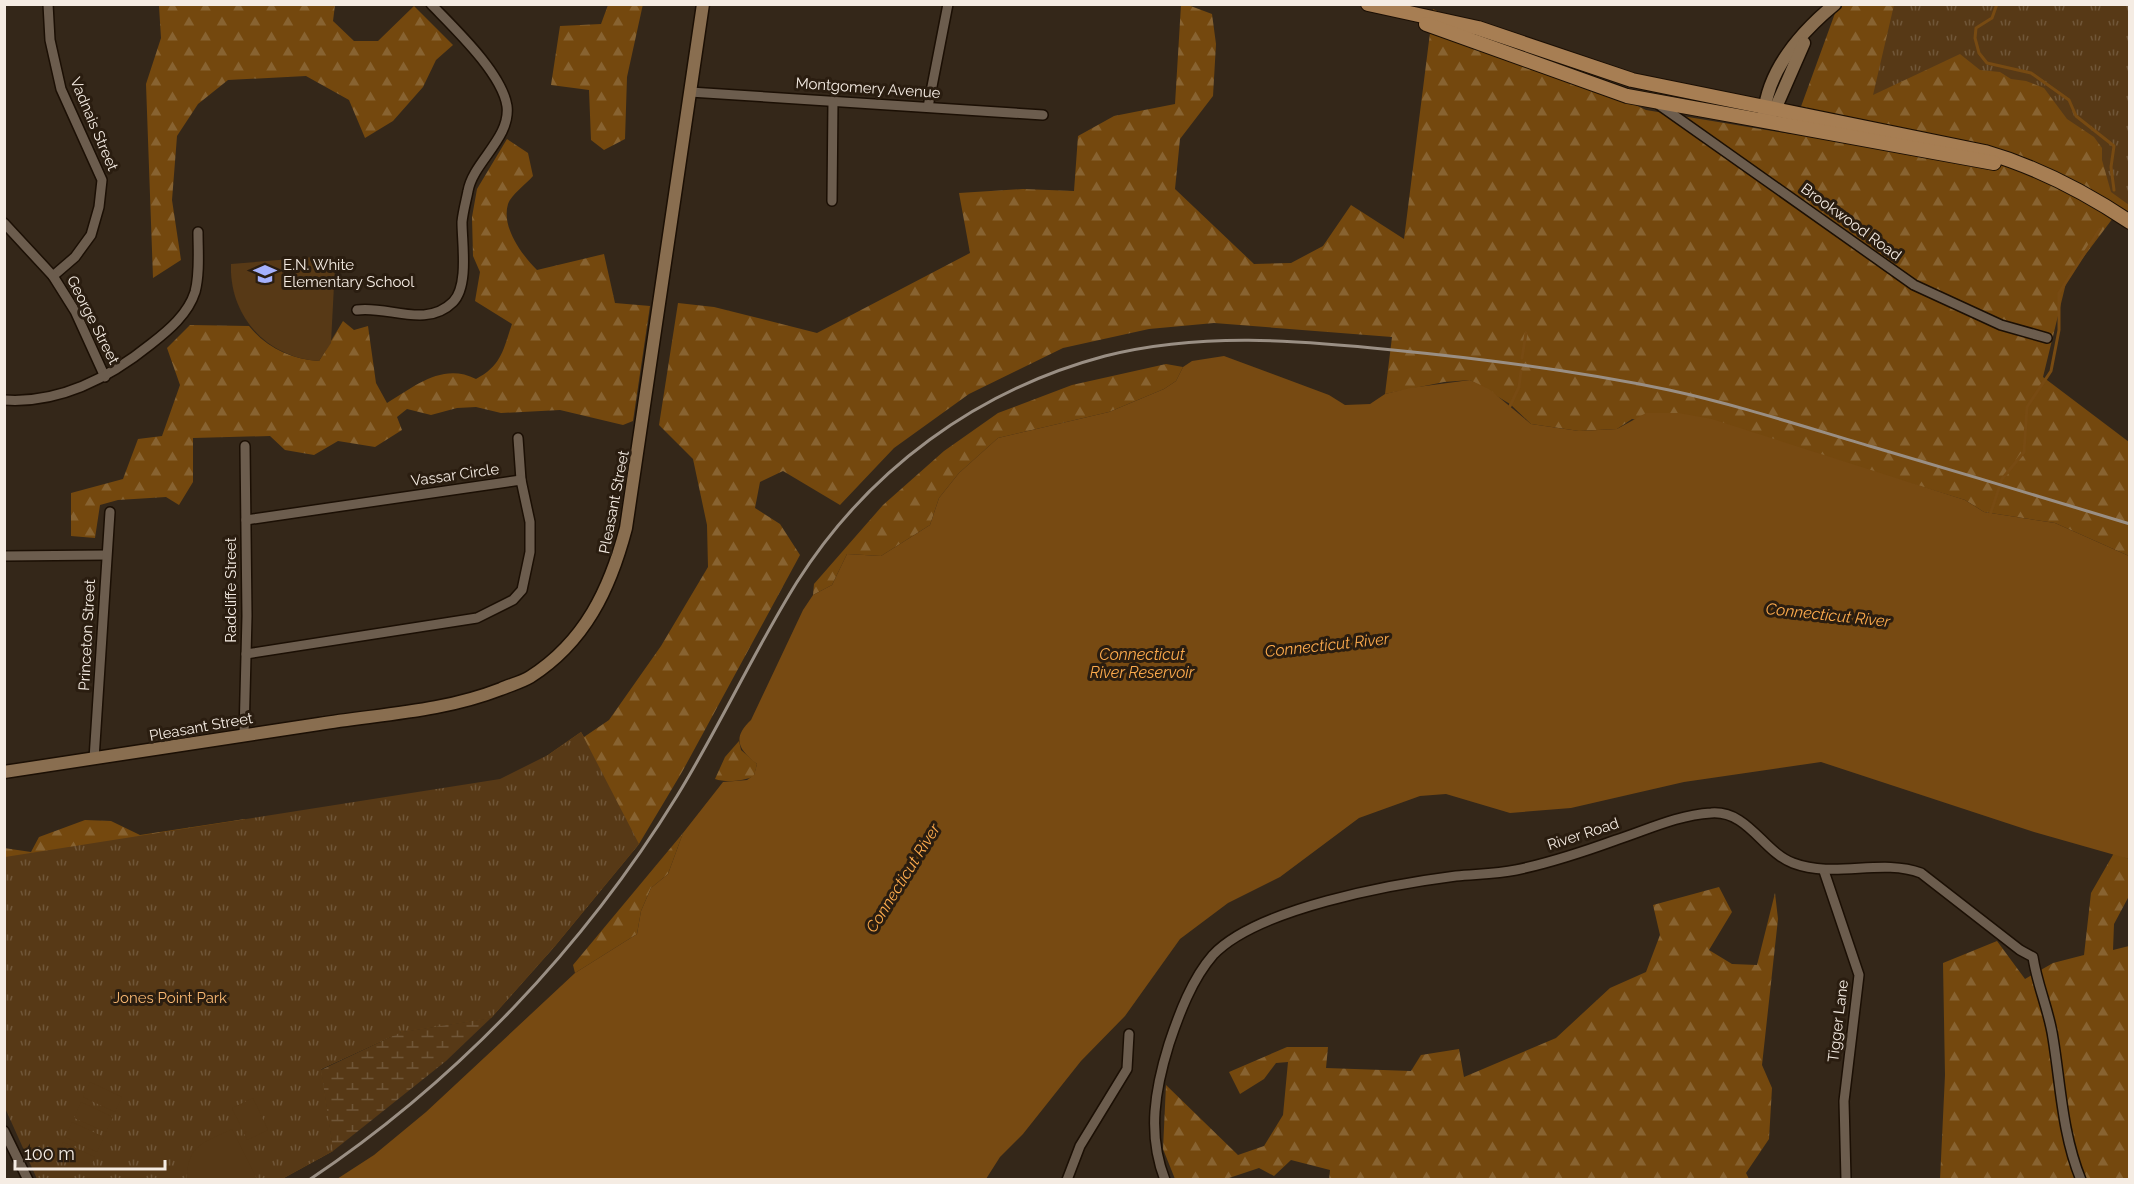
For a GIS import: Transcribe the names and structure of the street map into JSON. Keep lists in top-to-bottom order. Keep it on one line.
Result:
{"streets":{"street":["Montgomery Avenue","Vadnais Street","Brookwood Road","George Street","Vassar Circle","Pleasant Street","Radcliffe Street","Princeton Street","River Road","Tigger Lane"]},"crossings":[["Montgomery Avenue","Pleasant Street"],["Vadnais Street","George Street"],["Vassar Circle","Radcliffe Street"],["Pleasant Street","Radcliffe Street"],["Pleasant Street","Princeton Street"],["River Road","Tigger Lane"]],"water":["Connecticut River","Connecticut River Reservoir"],"parks":["Jones Point Park"],"places":{"school or university":["E.N. White Elementary School"]},"scale_bar":"100 m"}
